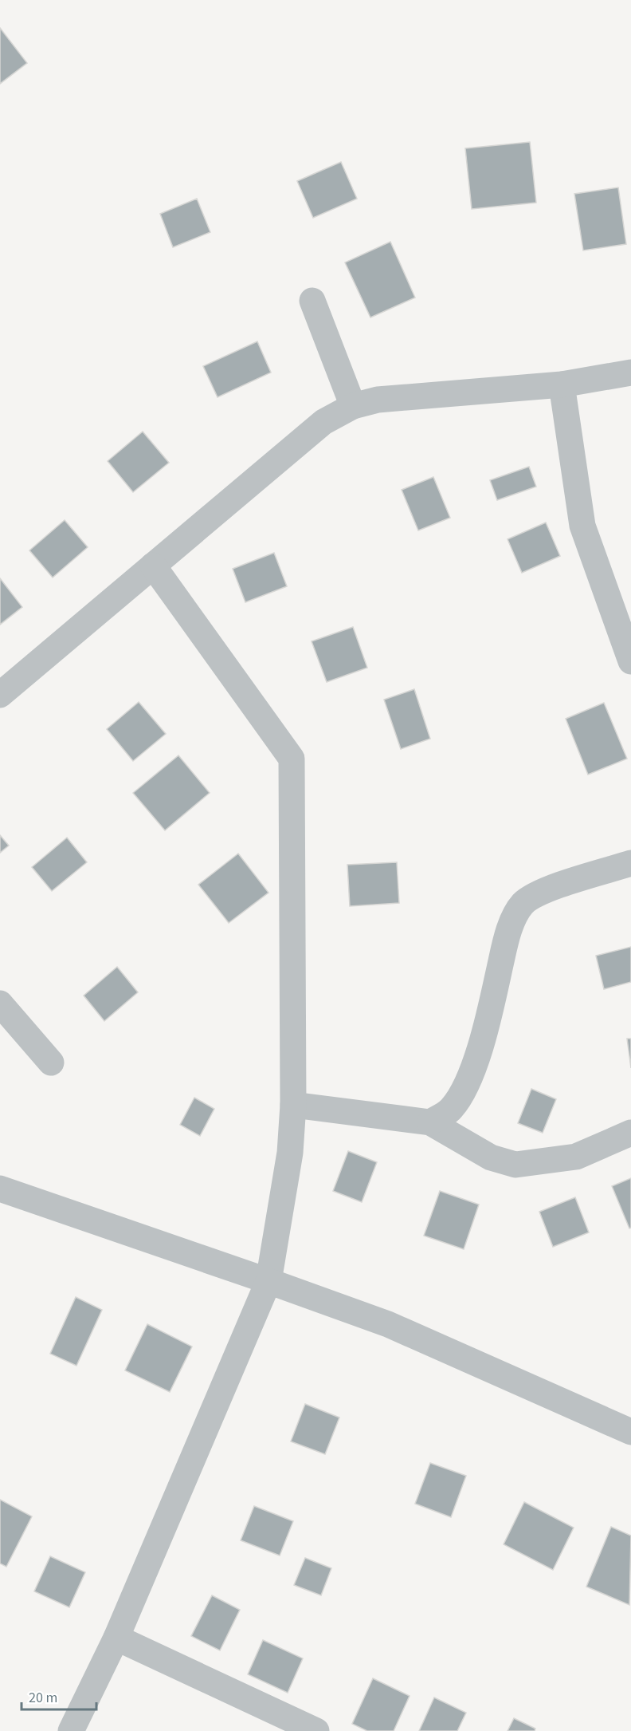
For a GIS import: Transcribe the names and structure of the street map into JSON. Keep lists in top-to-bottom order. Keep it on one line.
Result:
{"scale_bar":"20 m"}
